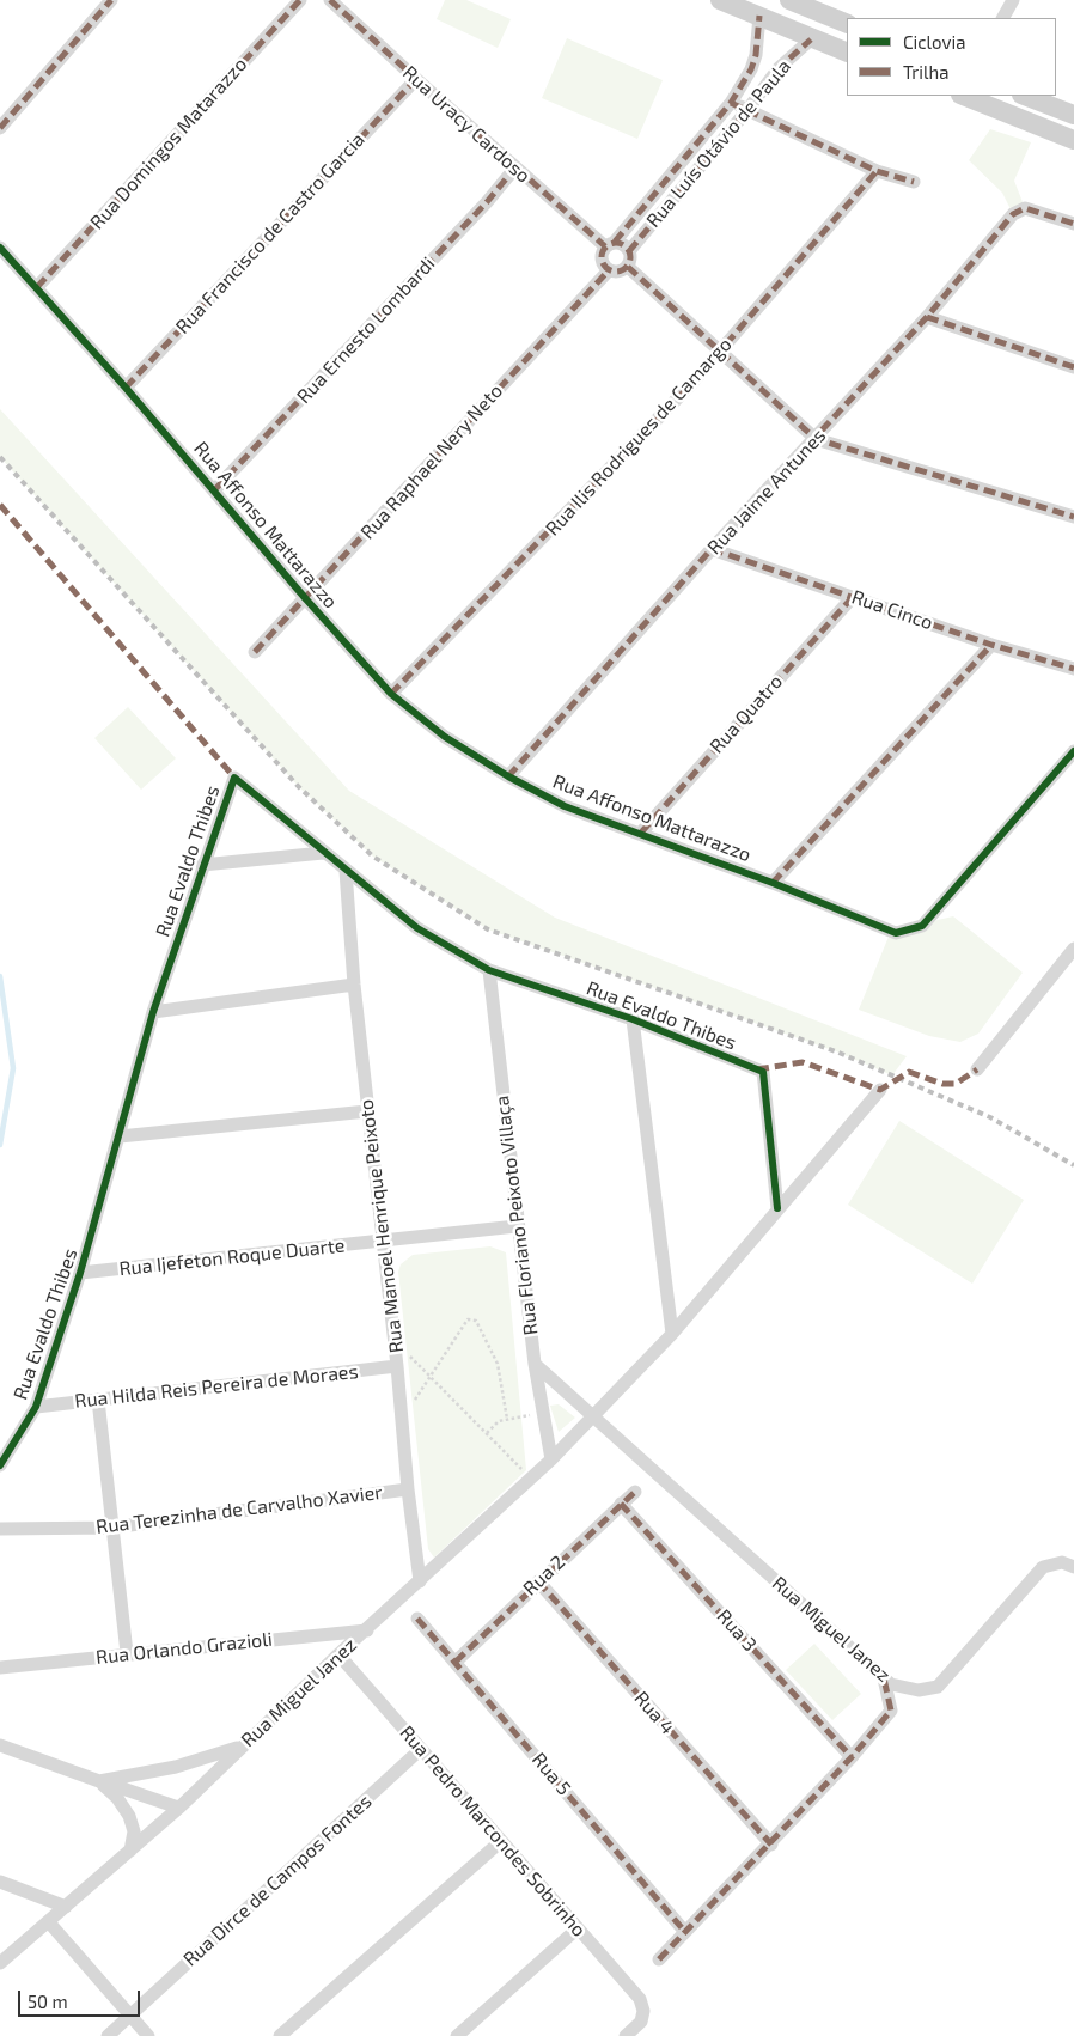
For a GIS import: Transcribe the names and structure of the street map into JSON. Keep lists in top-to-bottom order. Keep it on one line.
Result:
{"streets":{"street":["Rua Uracy Cardoso","Rua Domingos Matarazzo","Rua Luís Otávio de Paula","Rua Francisco de Castro Garcia","Rua Ernesto Lombardi","Rua Ilis Rodrigues de Camargo","Rua Raphael Nery Neto","Rua Jaime Antunes","Rua Affonso Mattarazzo","Rua Cinco","Rua Quatro","Rua Evaldo Thibes","Rua Floriano Peixoto Villaça","Rua Manoel Henrique Peixoto","Rua Ijefeton Roque Duarte","Rua Hilda Reis Pereira de Moraes","Rua Terezinha de Carvalho Xavier","Rua 2","Rua Miguel Janez","Rua 3","Rua Orlando Grazioli","Rua 4","Rua 5","Rua Pedro Marcondes Sobrinho","Rua Dirce de Campos Fontes"]},"crossings":[["Rua Uracy Cardoso","Rua Luís Otávio de Paula"],["Rua Uracy Cardoso","Rua Francisco de Castro Garcia"],["Rua Uracy Cardoso","Rua Ernesto Lombardi"],["Rua Uracy Cardoso","Rua Raphael Nery Neto"],["Rua Domingos Matarazzo","Rua Affonso Mattarazzo"],["Rua Luís Otávio de Paula","Rua Raphael Nery Neto"],["Rua Francisco de Castro Garcia","Rua Affonso Mattarazzo"],["Rua Ernesto Lombardi","Rua Affonso Mattarazzo"],["Rua Ilis Rodrigues de Camargo","Rua Affonso Mattarazzo"],["Rua Raphael Nery Neto","Rua Affonso Mattarazzo"],["Rua Jaime Antunes","Rua Affonso Mattarazzo"],["Rua Jaime Antunes","Rua Cinco"],["Rua Affonso Mattarazzo","Rua Quatro"],["Rua Cinco","Rua Quatro"],["Rua Evaldo Thibes","Rua Floriano Peixoto Villaça"],["Rua Evaldo Thibes","Rua Manoel Henrique Peixoto"],["Rua Evaldo Thibes","Rua Ijefeton Roque Duarte"],["Rua Evaldo Thibes","Rua Hilda Reis Pereira de Moraes"],["Rua Evaldo Thibes","Rua Miguel Janez"],["Rua Floriano Peixoto Villaça","Rua Ijefeton Roque Duarte"],["Rua Floriano Peixoto Villaça","Rua Miguel Janez"],["Rua Manoel Henrique Peixoto","Rua Ijefeton Roque Duarte"],["Rua Manoel Henrique Peixoto","Rua Hilda Reis Pereira de Moraes"],["Rua Manoel Henrique Peixoto","Rua Terezinha de Carvalho Xavier"],["Rua Manoel Henrique Peixoto","Rua Miguel Janez"],["Rua 2","Rua 3"],["Rua 2","Rua 4"],["Rua 2","Rua 5"],["Rua Miguel Janez","Rua Orlando Grazioli"],["Rua Miguel Janez","Rua Pedro Marcondes Sobrinho"],["Rua Pedro Marcondes Sobrinho","Rua Dirce de Campos Fontes"]],"legend":["Ciclovia","Trilha"],"scale_bar":"50 m"}
